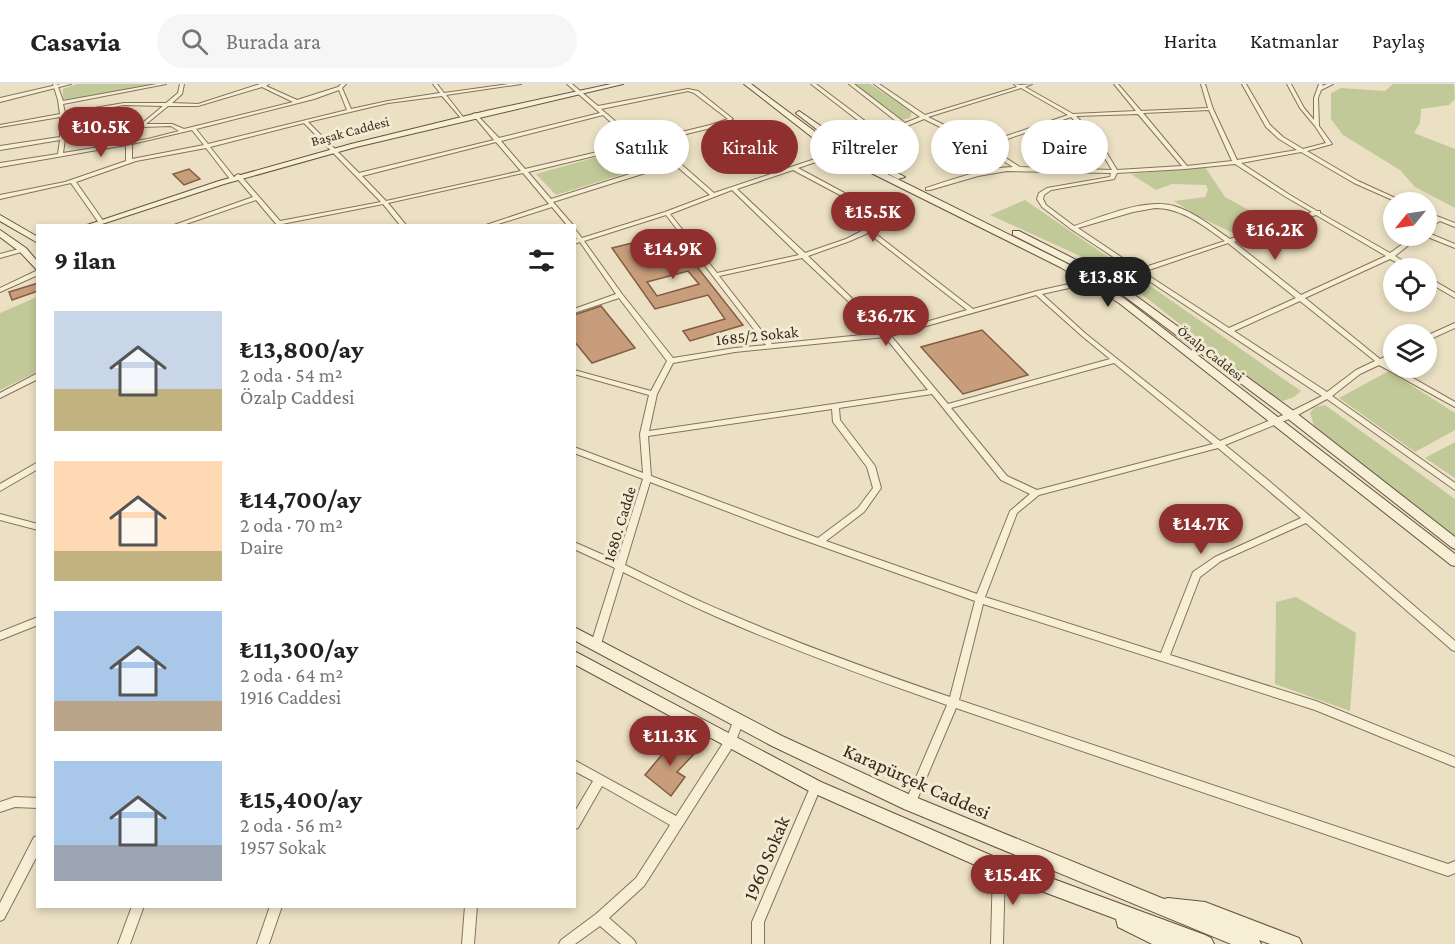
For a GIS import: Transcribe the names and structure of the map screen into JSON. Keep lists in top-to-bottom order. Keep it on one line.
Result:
{"streets":{"main road":["Başak Caddesi","Özalp Caddesi","Karapürçek Caddesi"],"street":["1685/2 Sokak","1680. Cadde","1960 Sokak"]},"crossings":[["1685/2 Sokak","Özalp Caddesi"],["1685/2 Sokak","1680. Cadde"],["1680. Cadde","Karapürçek Caddesi"]],"north":"bottom left","page":{"header":"Casavia","search":"Burada ara","nav":["Harita","Katmanlar","Paylaş"],"price":["₺10.5K","₺15.5K","₺16.2K","₺14.9K","₺13.8K","₺36.7K","₺14.7K","₺11.3K","₺15.4K"],"chip":["Satılık","Kiralık","Filtreler","Yeni","Daire"],"heading":"9 ilan","list":[{"name":"₺13,800/ay","note":"2 oda · 54 m² · Özalp Caddesi"},{"name":"₺14,700/ay","note":"2 oda · 70 m² · Daire"},{"name":"₺11,300/ay","note":"2 oda · 64 m² · 1916 Caddesi"},{"name":"₺15,400/ay","note":"2 oda · 56 m² · 1957 Sokak"}]}}
